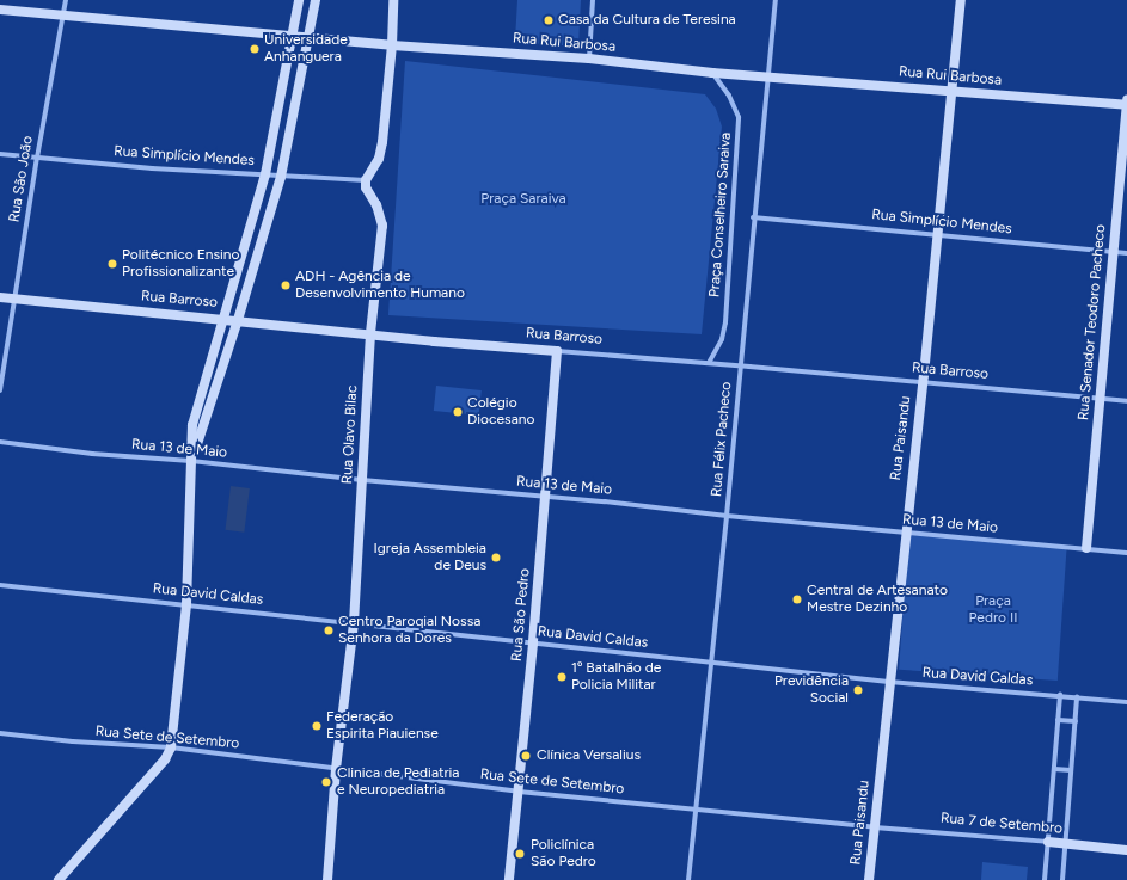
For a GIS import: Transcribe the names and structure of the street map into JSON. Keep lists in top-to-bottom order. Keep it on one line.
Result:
{"streets":{"street":["Rua Rui Barbosa","Rua Simplício Mendes","Rua São João","Praça Conselheiro Saraiva","Rua Barroso","Rua Senador Teodoro Pacheco","Rua Olavo Bilac","Rua Paisandu","Rua Félix Pacheco","Rua 13 de Maio","Rua David Caldas","Rua São Pedro","Rua Sete de Setembro","Rua 7 de Setembro"]},"crossings":[["Rua Rui Barbosa","Rua São João"],["Rua Rui Barbosa","Praça Conselheiro Saraiva"],["Rua Rui Barbosa","Rua Senador Teodoro Pacheco"],["Rua Rui Barbosa","Rua Paisandu"],["Rua Rui Barbosa","Rua Félix Pacheco"],["Rua Simplício Mendes","Rua São João"],["Rua Simplício Mendes","Rua Senador Teodoro Pacheco"],["Rua Simplício Mendes","Rua Olavo Bilac"],["Rua Simplício Mendes","Rua Paisandu"],["Rua Simplício Mendes","Rua Félix Pacheco"],["Rua São João","Rua Barroso"],["Praça Conselheiro Saraiva","Rua Barroso"],["Rua Barroso","Rua Senador Teodoro Pacheco"],["Rua Barroso","Rua Olavo Bilac"],["Rua Barroso","Rua Paisandu"],["Rua Barroso","Rua Félix Pacheco"],["Rua Barroso","Rua São Pedro"],["Rua Senador Teodoro Pacheco","Rua 13 de Maio"],["Rua Olavo Bilac","Rua 13 de Maio"],["Rua Olavo Bilac","Rua David Caldas"],["Rua Olavo Bilac","Rua Sete de Setembro"],["Rua Paisandu","Rua 13 de Maio"],["Rua Paisandu","Rua David Caldas"],["Rua Paisandu","Rua Sete de Setembro"],["Rua Paisandu","Rua 7 de Setembro"],["Rua Félix Pacheco","Rua 13 de Maio"],["Rua Félix Pacheco","Rua David Caldas"],["Rua Félix Pacheco","Rua Sete de Setembro"],["Rua 13 de Maio","Rua São Pedro"],["Rua David Caldas","Rua São Pedro"],["Rua São Pedro","Rua Sete de Setembro"],["Rua Sete de Setembro","Rua 7 de Setembro"]],"parks":["Praça Saraiva","Praça Pedro II"],"places":["Casa da Cultura de Teresina","Universidade Anhanguera","Politécnico Ensino Profissionalizante","ADH - Agência de Desenvolvimento Humano","Colégio Diocesano","Igreja Assembleia de Deus","Central de Artesanato Mestre Dezinho","Centro Paroqial Nossa Senhora da Dores","1º Batalhão de Policia Militar","Previdência Social","Federação Espirita Piauiense","Clínica Versalius","Clinica de Pediatria e Neuropediatria","Policlínica São Pedro"]}
